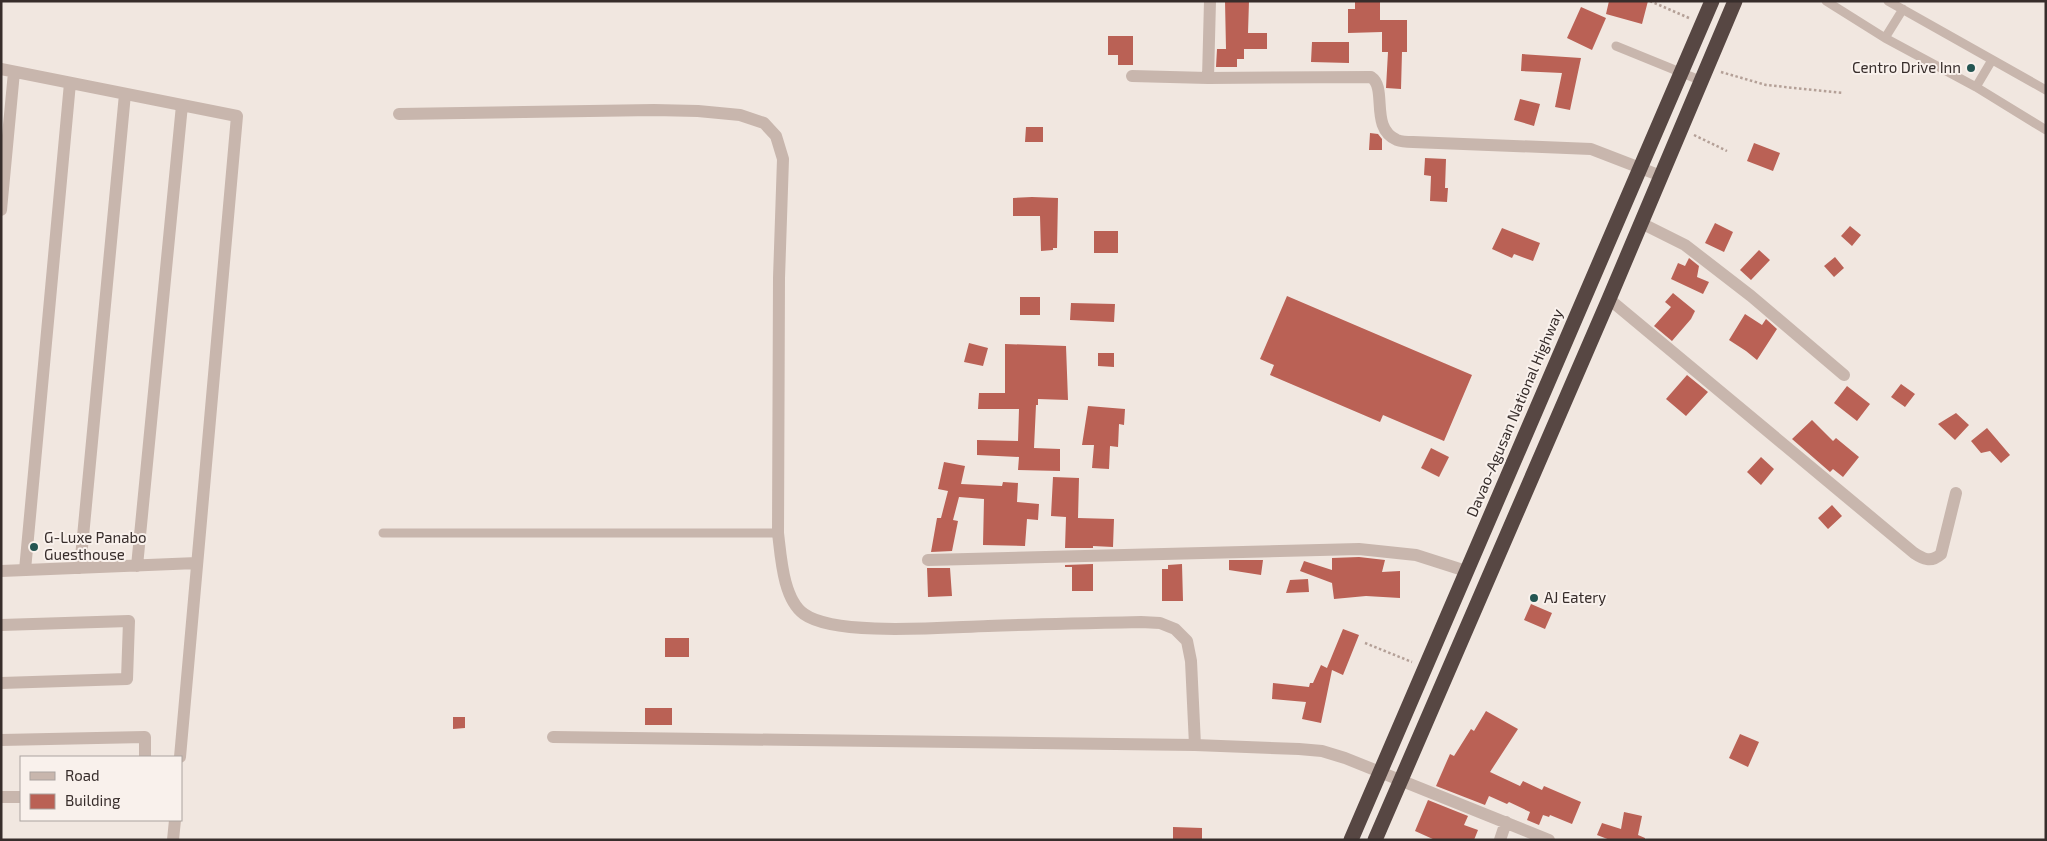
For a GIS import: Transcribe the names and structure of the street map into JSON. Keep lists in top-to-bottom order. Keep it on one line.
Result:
{"streets":{"highway":["Davao-Agusan National Highway"]},"places":["Centro Drive Inn","G-Luxe Panabo Guesthouse","AJ Eatery"],"legend":["Road","Building"]}
